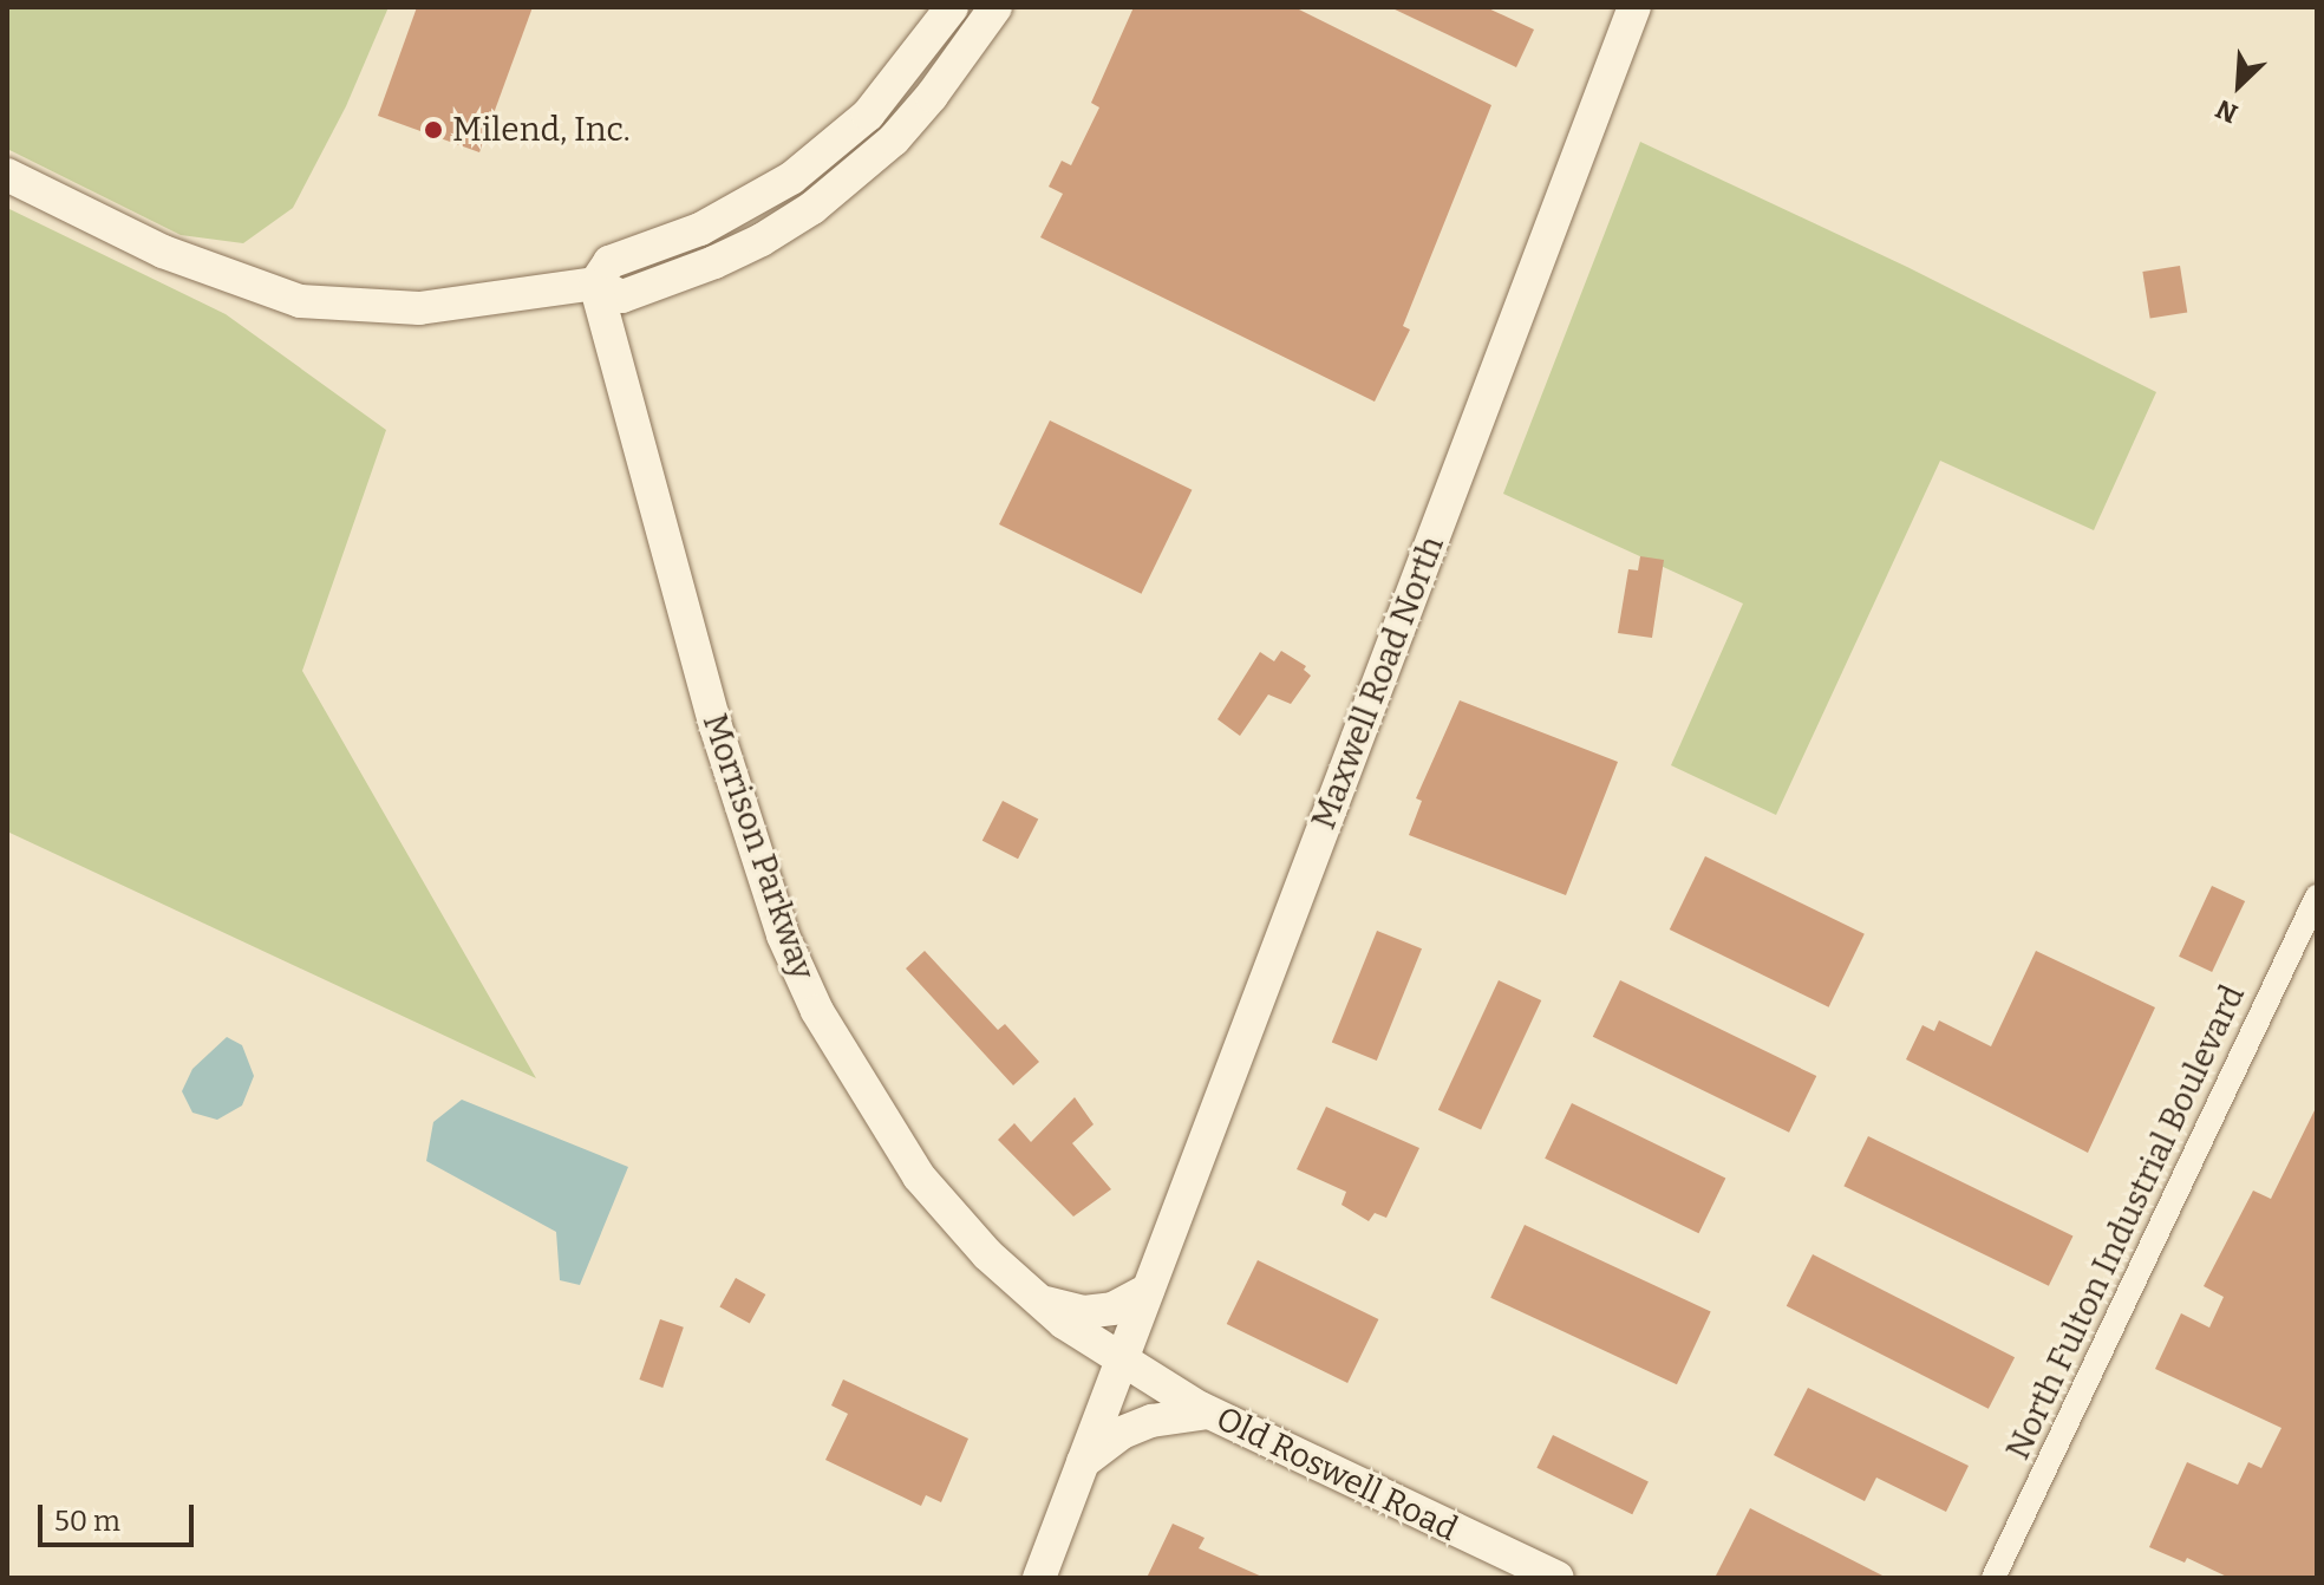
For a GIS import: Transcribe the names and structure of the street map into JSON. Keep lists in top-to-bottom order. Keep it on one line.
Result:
{"streets":{"street":["Maxwell Road North","Morrison Parkway","North Fulton Industrial Boulevard","Old Roswell Road"]},"crossings":[["Maxwell Road North","Morrison Parkway"],["Maxwell Road North","Old Roswell Road"],["Morrison Parkway","Old Roswell Road"]],"places":["Milend, Inc."],"scale_bar":"50 m","north":"bottom left"}
